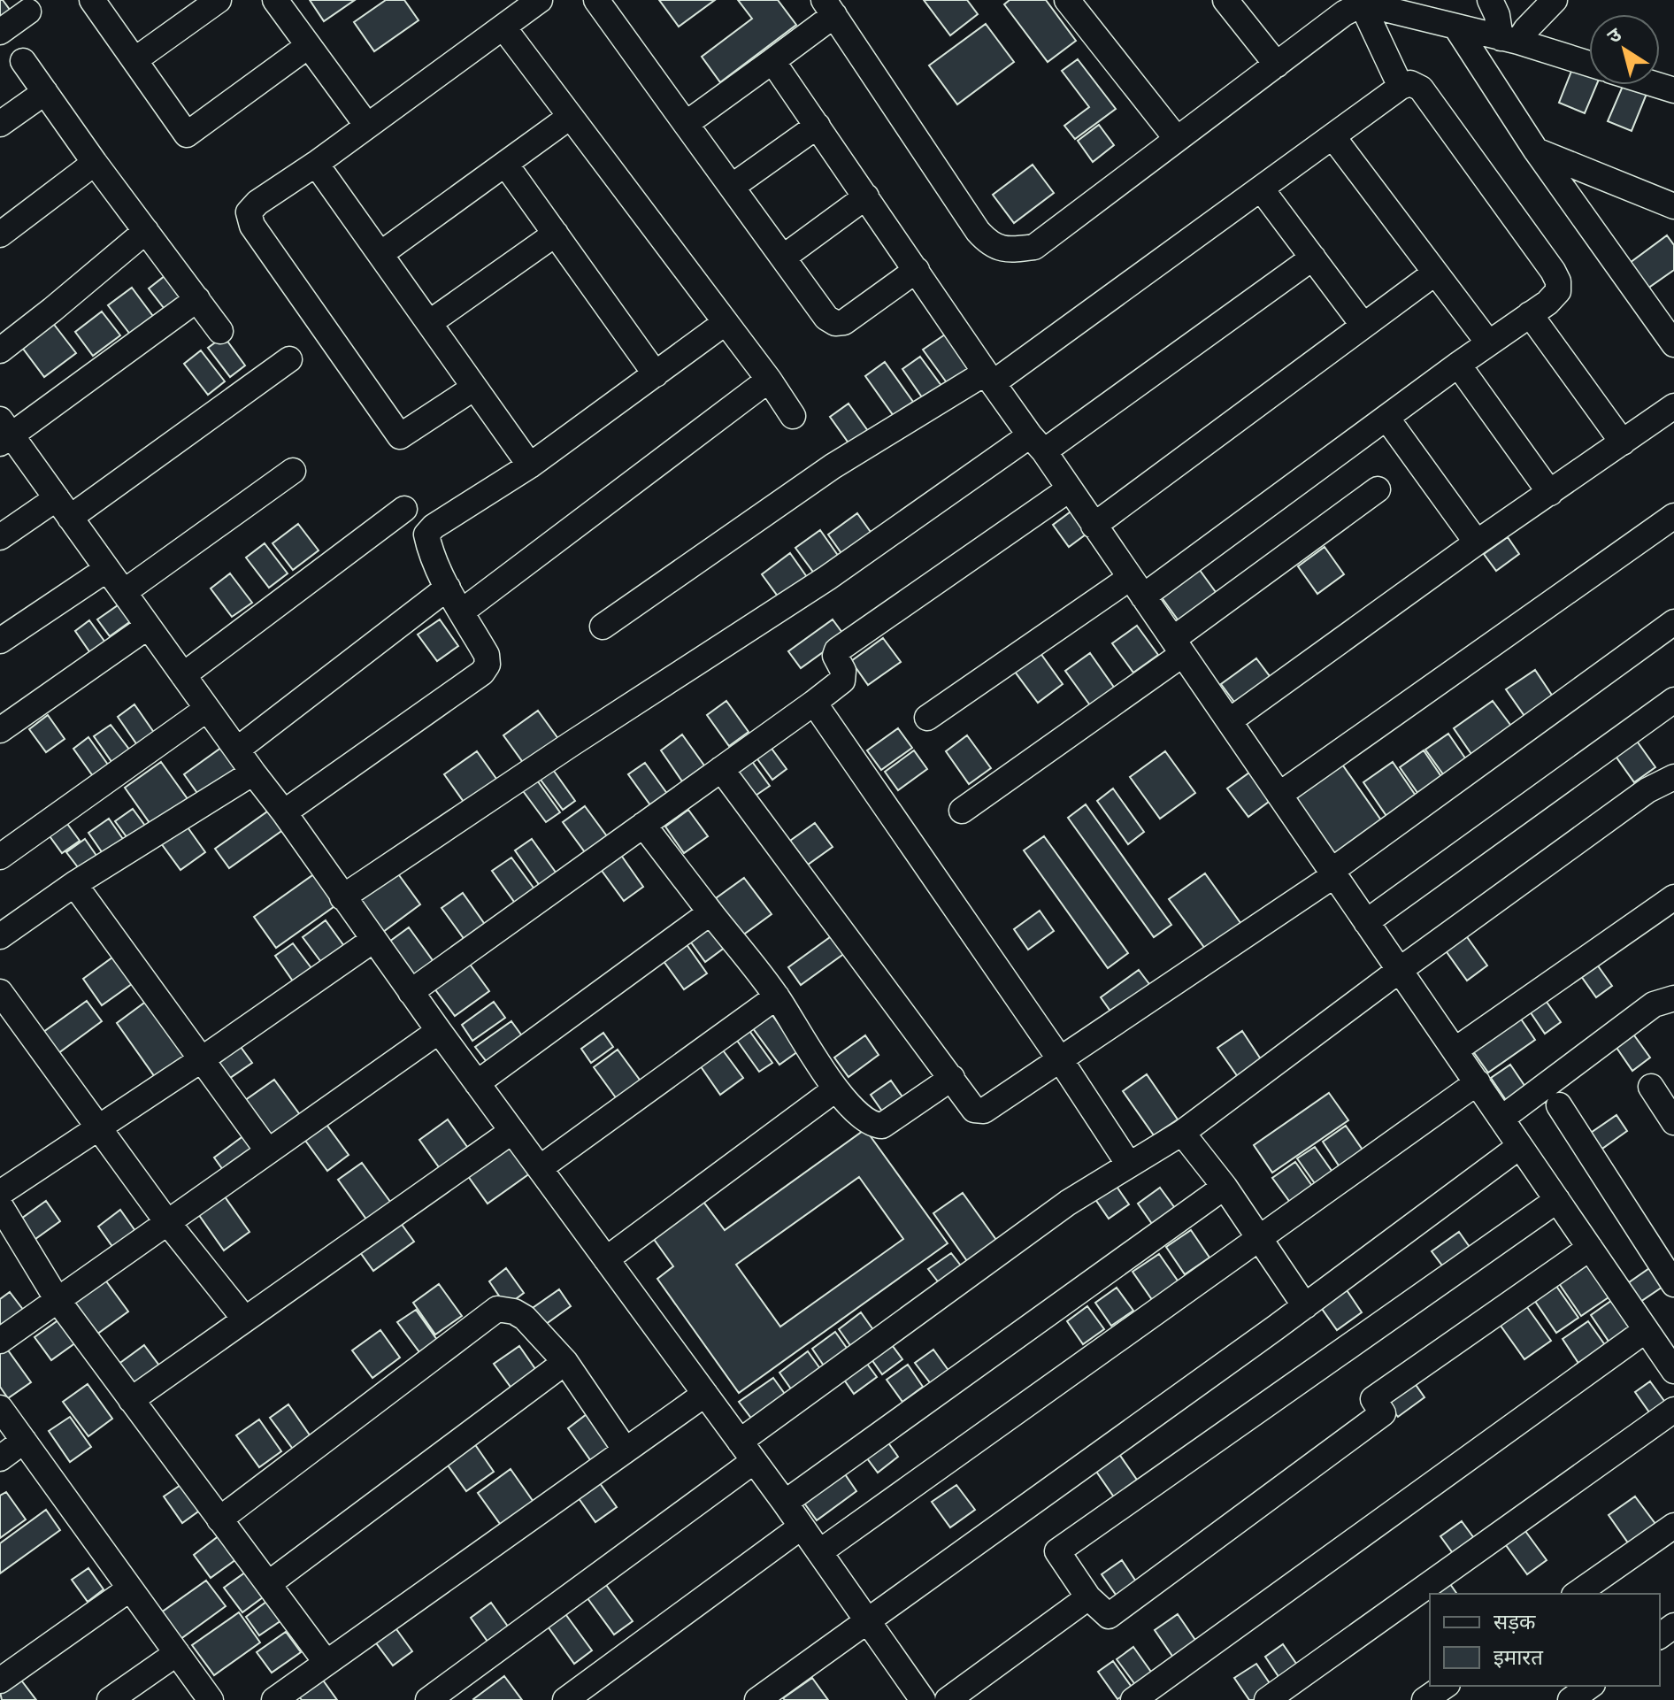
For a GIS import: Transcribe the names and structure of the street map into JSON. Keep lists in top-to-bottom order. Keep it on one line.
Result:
{"legend":["सड़क","इमारत"],"north":"top left"}
